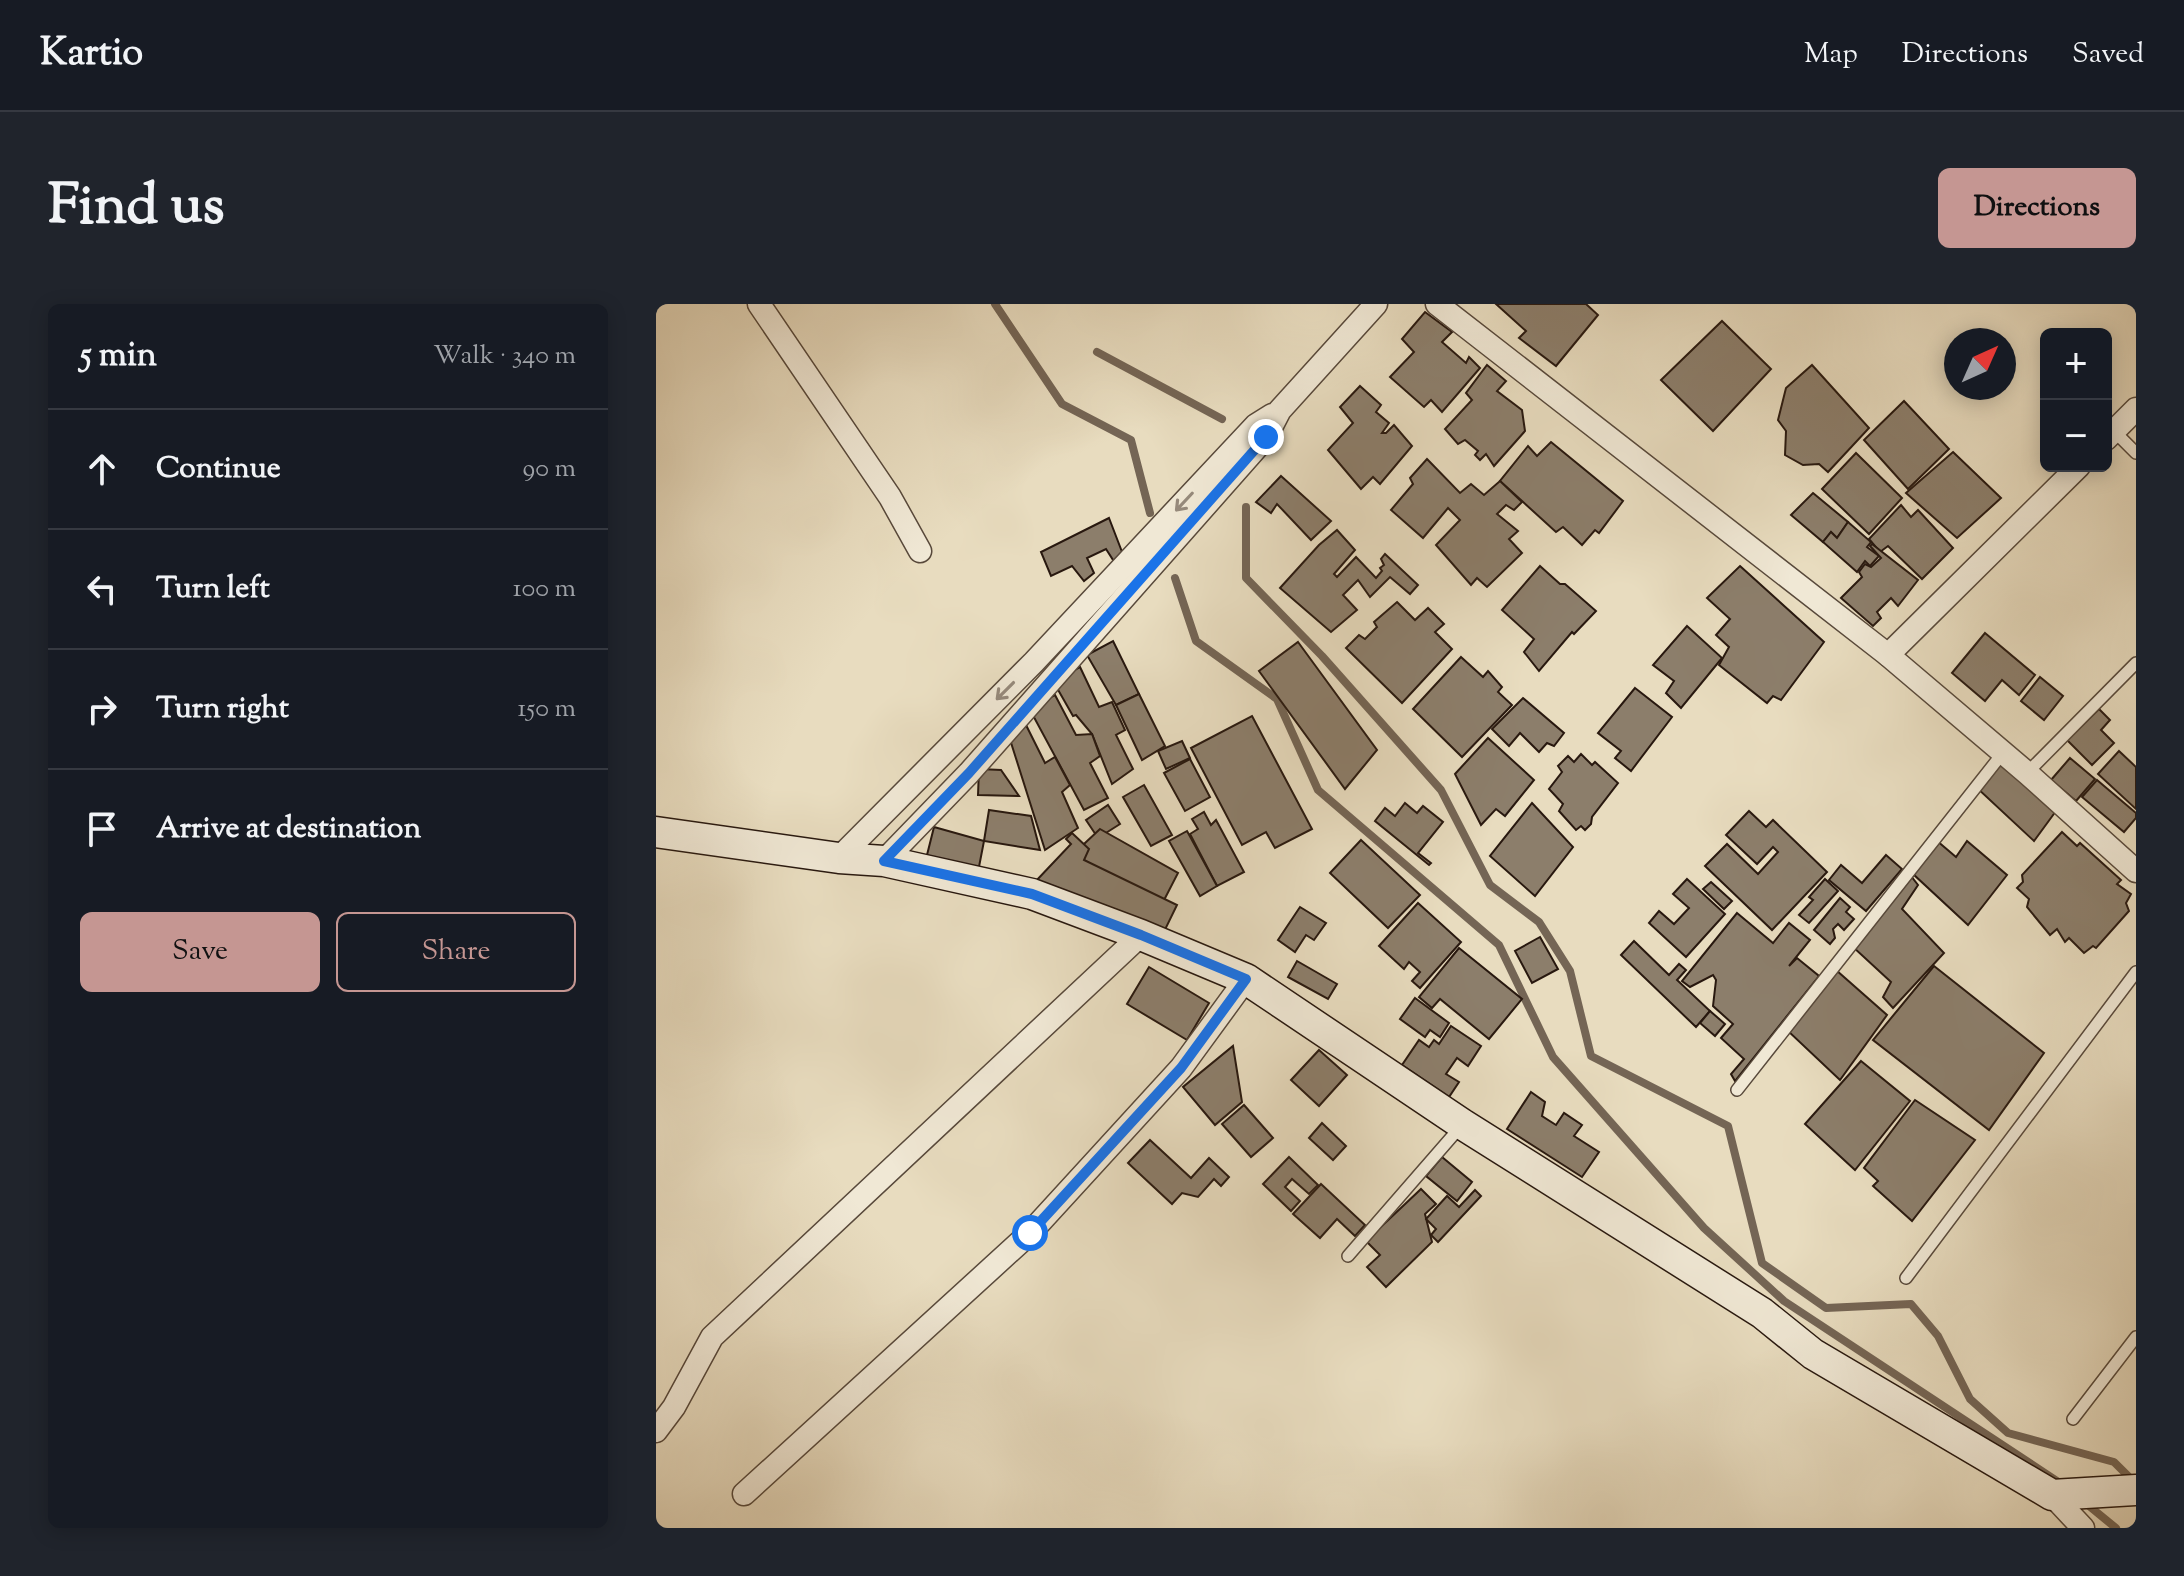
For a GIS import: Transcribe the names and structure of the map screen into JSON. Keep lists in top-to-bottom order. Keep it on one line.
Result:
{"north":"top right","page":{"header":"Kartio","nav":["Map","Directions","Saved"],"title":"Find us","buttons":["Directions",["Save","Share"]],"heading":["5 min","Walk · 340 m"],"map_buttons":["+","−"],"list":[["Continue","90 m"],["Turn left","100 m"],["Turn right","150 m"],"Arrive at destination"]}}
